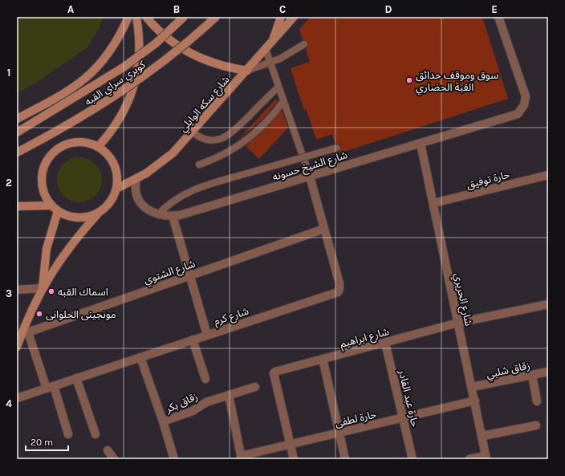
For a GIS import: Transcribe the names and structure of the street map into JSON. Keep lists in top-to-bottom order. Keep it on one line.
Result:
{"streets":{"main road":["كوبري سراي القبه","شارع سكه الوايلي"],"street":["شارع الشيخ حسونه","حارة توفيق","شارع الشتوي","شارع الحريري","شارع كرم","شارع ابراهيم","زقاق شلبي","حارة عبد القادر","زقاق بكر","حارة لطفى"]},"crossings":[["شارع سكه الوايلي","شارع الشيخ حسونه"],["شارع الشيخ حسونه","شارع الحريري"],["شارع الشيخ حسونه","شارع كرم"],["حارة توفيق","شارع الحريري"],["شارع الشتوي","شارع كرم"],["شارع الحريري","شارع ابراهيم"],["شارع الحريري","زقاق شلبي"],["شارع الحريري","حارة لطفى"],["شارع كرم","زقاق بكر"],["شارع ابراهيم","حارة عبد القادر"],["شارع ابراهيم","حارة لطفى"],["حارة عبد القادر","حارة لطفى"]],"places":["سوق وموقف حدائق القبة الحضاري","اسماك القبه","مونجينى الحلوانى"],"scale_bar":"20 m","grid":{"columns":["A","B","C","D","E"],"rows":["1","2","3","4"]}}
